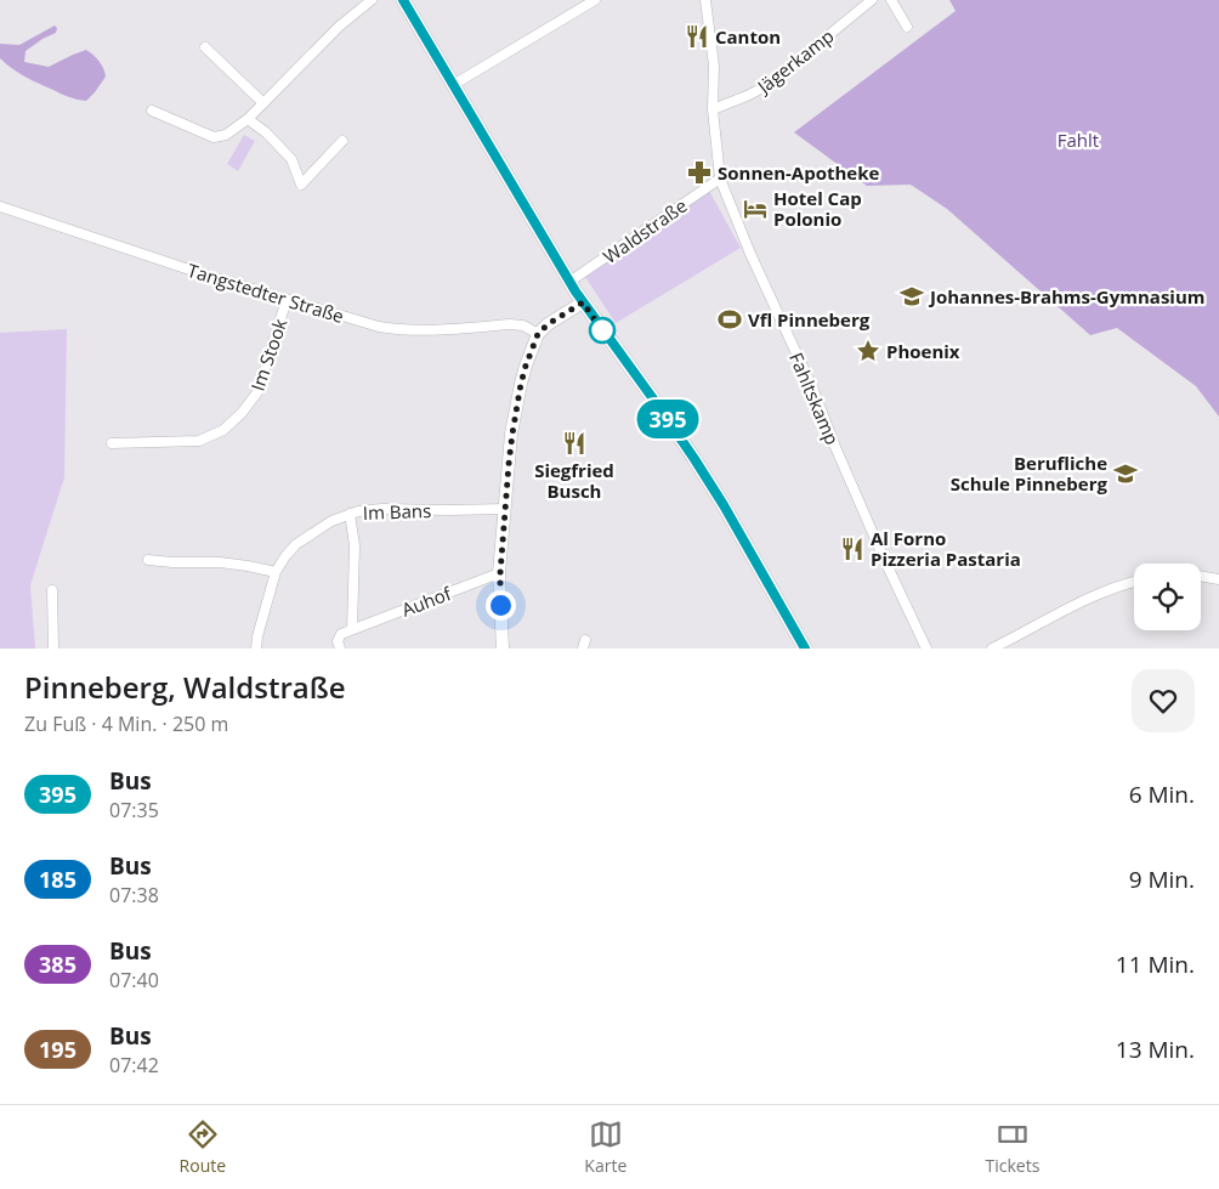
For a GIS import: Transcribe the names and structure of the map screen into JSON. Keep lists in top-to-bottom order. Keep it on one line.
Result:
{"streets":{"street":["Jägerkamp","Waldstraße","Tangstedter Straße","Im Stook","Fahltskamp","Im Bans","Auhof"]},"crossings":[["Jägerkamp","Fahltskamp"],["Waldstraße","Fahltskamp"],["Tangstedter Straße","Im Stook"]],"parks":["Fahlt"],"places":{"restaurant":["Canton","Siegfried Busch","Al Forno Pizzeria Pastaria"],"pharmacy":["Sonnen-Apotheke"],"hotel":["Hotel Cap Polonio"],"school or university":["Johannes-Brahms-Gymnasium","Berufliche Schule Pinneberg"],"sports":["Vfl Pinneberg"],"place":["Phoenix"]},"lines":["bus line 395"],"page":{"on_map":"395","heading":["Pinneberg, Waldstraße","Zu Fuß · 4 Min. · 250 m"],"list":[{"mark":"395","name":"Bus","note":"07:35","value":"6 Min."},{"mark":"185","name":"Bus","note":"07:38","value":"9 Min."},{"mark":"385","name":"Bus","note":"07:40","value":"11 Min."},{"mark":"195","name":"Bus","note":"07:42","value":"13 Min."}],"tabs":["Route","Karte","Tickets"]}}
